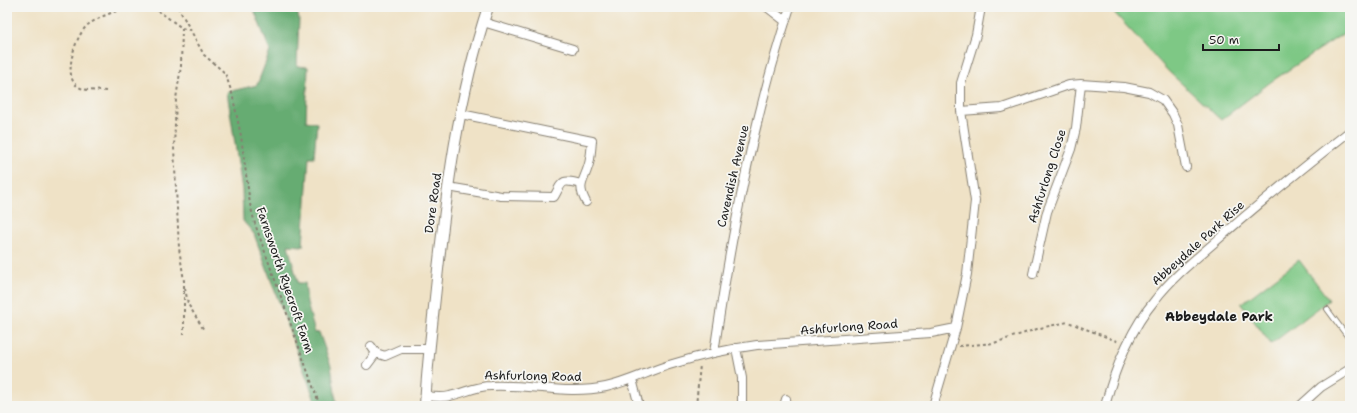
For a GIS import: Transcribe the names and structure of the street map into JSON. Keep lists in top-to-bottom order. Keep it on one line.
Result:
{"streets":{"street":["Cavendish Avenue","Ashfurlong Close","Dore Road","Abbeydale Park Rise","Ashfurlong Road"],"path":["Farnsworth Ryecroft Farm"]},"crossings":[["Cavendish Avenue","Ashfurlong Road"],["Dore Road","Ashfurlong Road"]],"districts":["Abbeydale Park"],"scale_bar":"50 m"}
